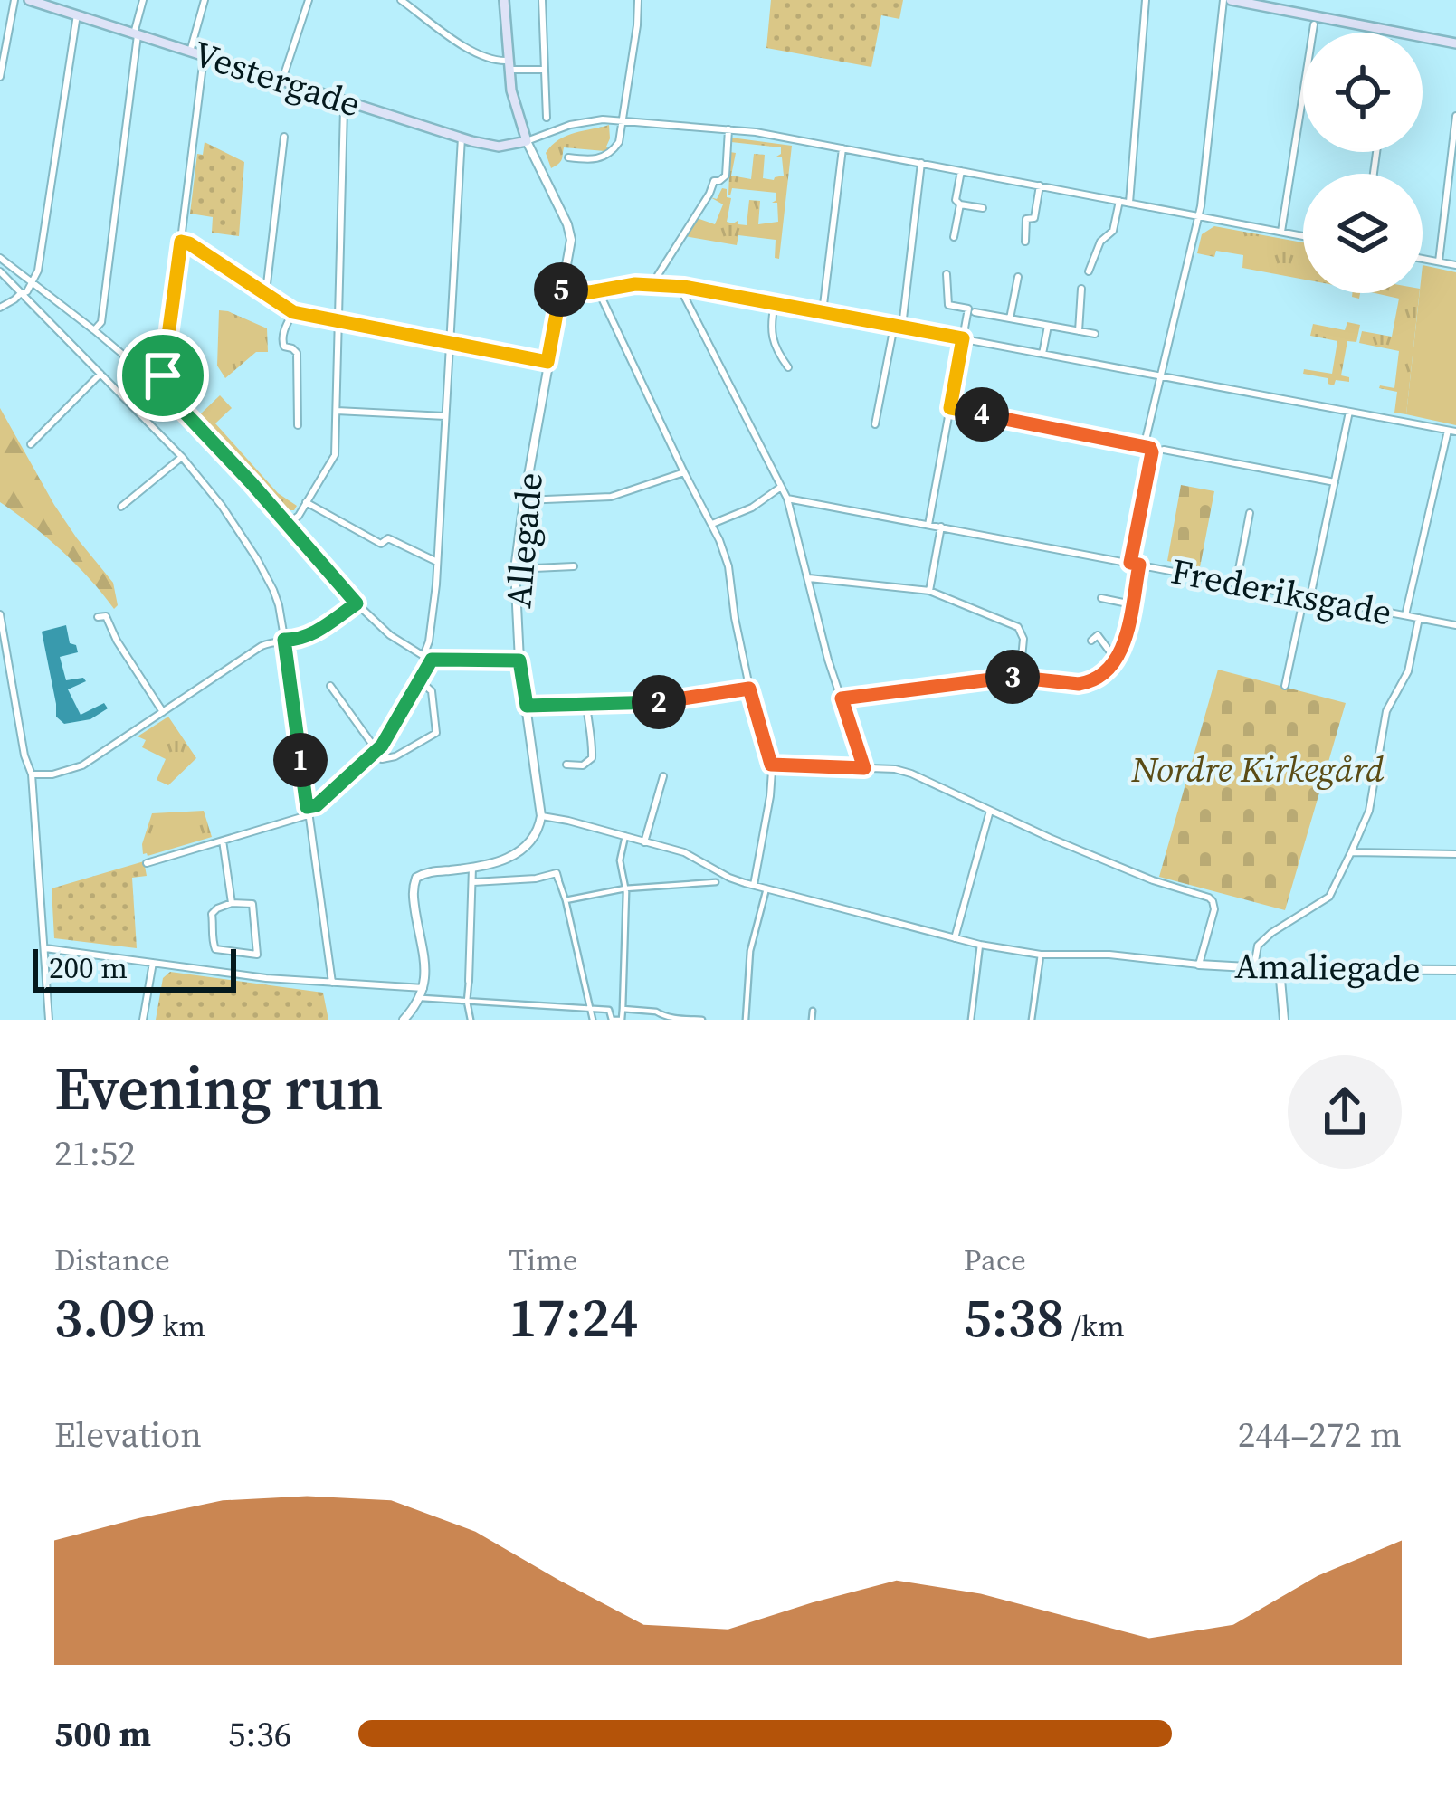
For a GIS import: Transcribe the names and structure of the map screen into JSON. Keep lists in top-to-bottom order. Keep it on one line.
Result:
{"streets":{"main road":["Vestergade"],"street":["Allegade","Frederiksgade","Amaliegade"]},"crossings":[["Vestergade","Allegade"]],"parks":["Nordre Kirkegård"],"scale_bar":"200 m","page":{"pins":["5","4","3","2","1"],"scale":"200 m","heading":["Evening run","21:52"],"stats":[["Distance","3.09 km"],["Time","17:24"],["Pace","5:38 /km"]],"chart":["Elevation","244–272 m"],"list":[{"name":"500 m","note":"5:36"}]}}
